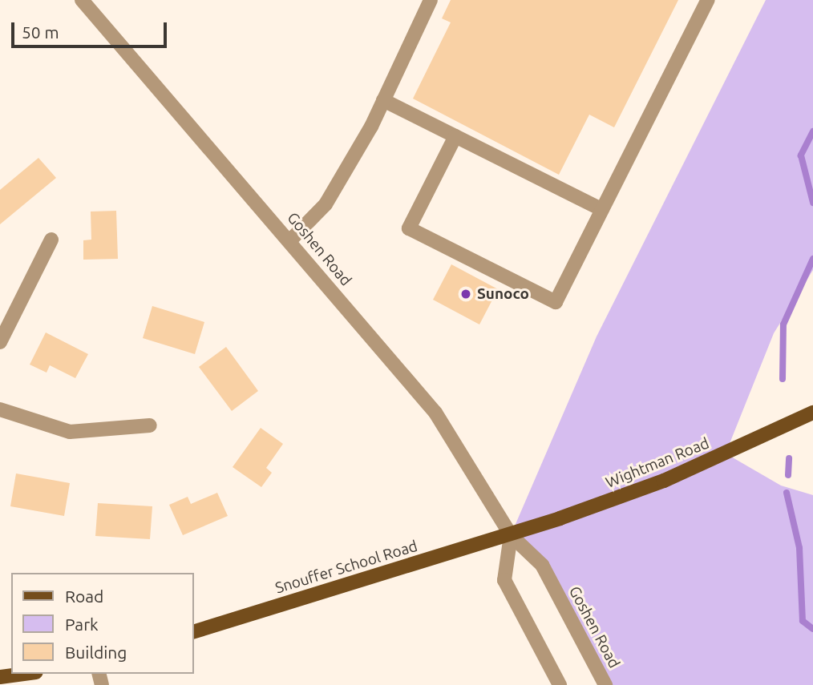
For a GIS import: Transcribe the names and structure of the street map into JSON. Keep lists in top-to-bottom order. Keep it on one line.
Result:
{"streets":{"main road":["Wightman Road","Snouffer School Road"],"street":["Goshen Road"]},"crossings":[["Goshen Road","Wightman Road"],["Goshen Road","Snouffer School Road"],["Wightman Road","Snouffer School Road"]],"places":["Sunoco"],"legend":["Road","Park","Building"],"scale_bar":"50 m"}
